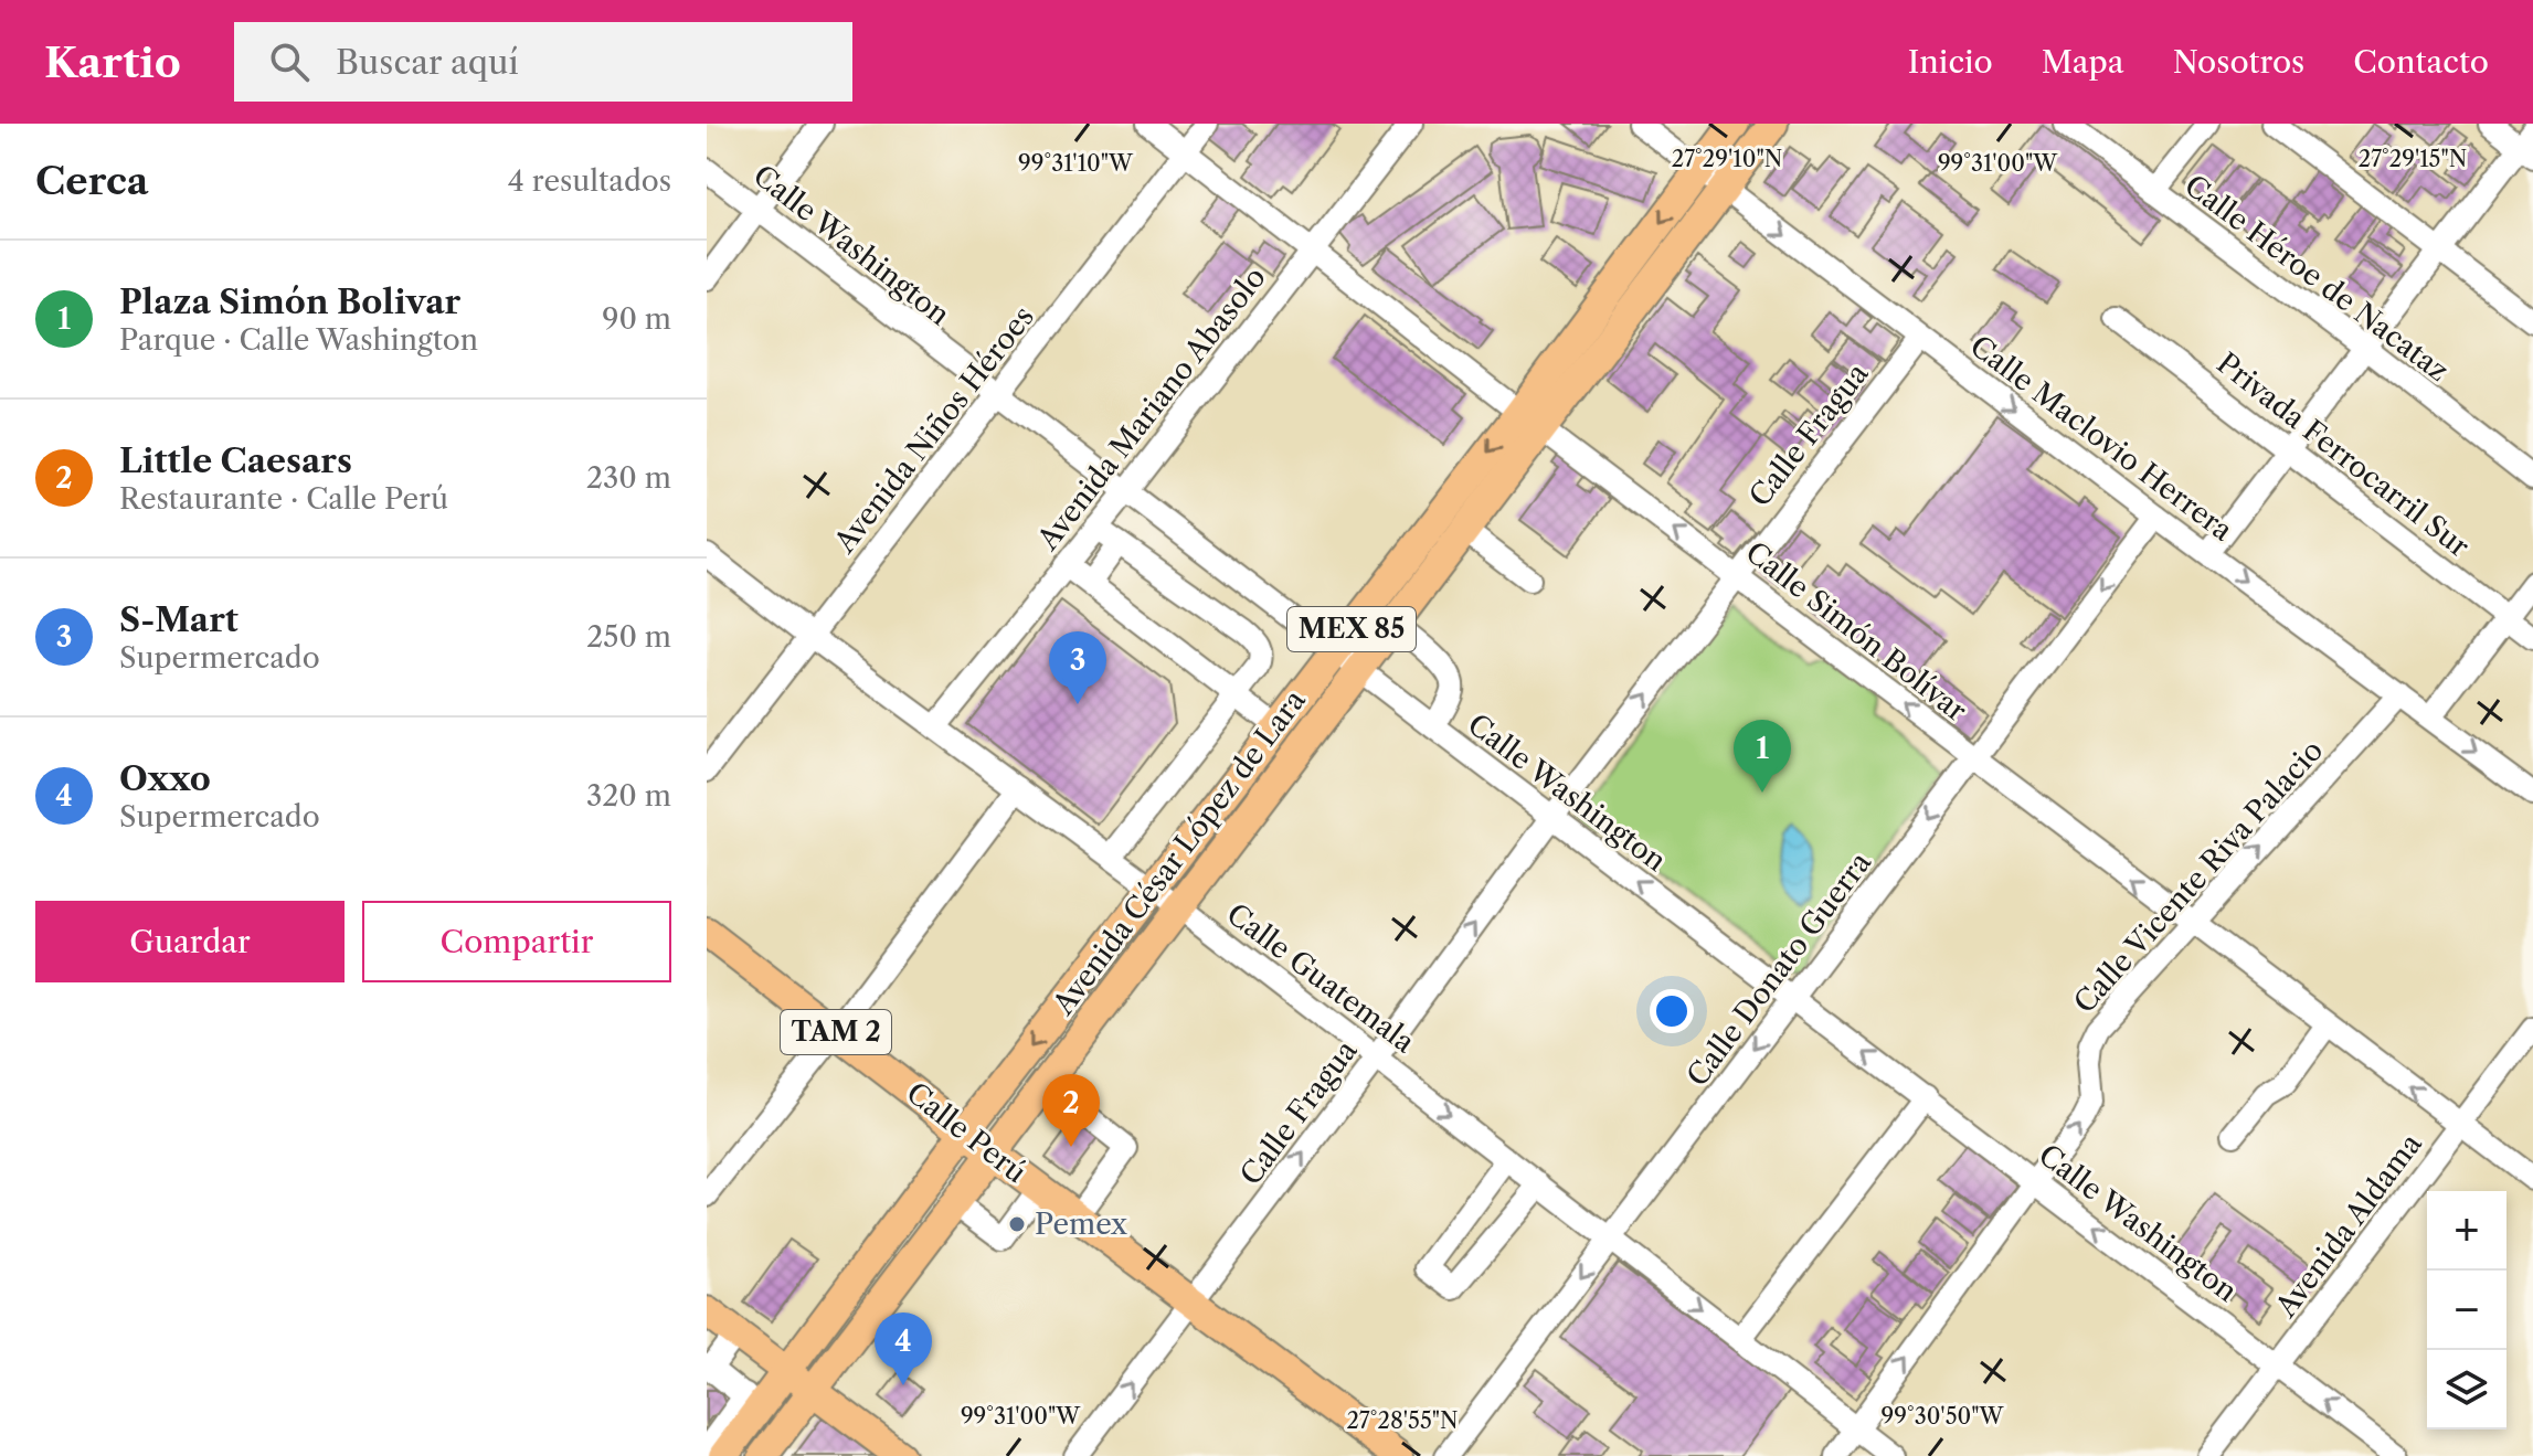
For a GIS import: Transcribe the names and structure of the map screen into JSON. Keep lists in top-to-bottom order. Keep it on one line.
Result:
{"streets":{"main road":["MEX 85","Avenida César López de Lara","TAM 2","Calle Perú"],"street":["Calle Washington","Calle Héroe de Nacataz","Avenida Mariano Abasolo","Avenida Niños Héroes","Calle Fragua","Calle Maclovio Herrera","Privada Ferrocarril Sur","Calle Simón Bolívar","Calle Vicente Riva Palacio","Calle Donato Guerra","Calle Guatemala","Avenida Aldama"]},"crossings":[["Calle Washington","Avenida Mariano Abasolo"],["Calle Washington","Avenida Niños Héroes"],["Calle Washington","Calle Fragua"],["Calle Washington","Avenida César López de Lara"],["Calle Washington","Calle Vicente Riva Palacio"],["Calle Washington","Calle Donato Guerra"],["Calle Washington","Avenida Aldama"],["Avenida Mariano Abasolo","Calle Simón Bolívar"],["Avenida Mariano Abasolo","Calle Guatemala"],["Avenida Niños Héroes","Calle Simón Bolívar"],["Avenida Niños Héroes","Calle Guatemala"],["Calle Fragua","Calle Maclovio Herrera"],["Calle Fragua","Calle Simón Bolívar"],["Calle Fragua","Calle Guatemala"],["Calle Fragua","Calle Perú"],["Calle Maclovio Herrera","Avenida César López de Lara"],["Calle Maclovio Herrera","Calle Vicente Riva Palacio"],["Calle Maclovio Herrera","Calle Donato Guerra"],["Calle Simón Bolívar","Avenida César López de Lara"],["Calle Simón Bolívar","Calle Vicente Riva Palacio"],["Calle Simón Bolívar","Calle Donato Guerra"],["Calle Simón Bolívar","Avenida Aldama"],["Avenida César López de Lara","Calle Guatemala"],["Avenida César López de Lara","Calle Perú"],["Calle Vicente Riva Palacio","Calle Guatemala"],["Calle Donato Guerra","Calle Guatemala"]],"one_way":["Calle Washington","Calle Fragua","Calle Maclovio Herrera","Calle Simón Bolívar","Calle Donato Guerra"],"places":["Pemex"],"page":{"header":"Kartio","search":"Buscar aquí","nav":["Inicio","Mapa","Nosotros","Contacto"],"heading":["Cerca","4 resultados"],"list":[{"mark":"1","name":"Plaza Simón Bolivar","note":"Parque · Calle Washington","value":"90 m"},{"mark":"2","name":"Little Caesars","note":"Restaurante · Calle Perú","value":"230 m"},{"mark":"3","name":"S-Mart","note":"Supermercado","value":"250 m"},{"mark":"4","name":"Oxxo","note":"Supermercado","value":"320 m"}],"pins":["3","1","2","4"],"buttons":["Guardar","Compartir"],"map_buttons":["+","−"]},"coordinates":["27°29'15\"N","27°29'10\"N","99°31'10\"W","99°31'00\"W","99°30'50\"W","27°28'55\"N"]}
